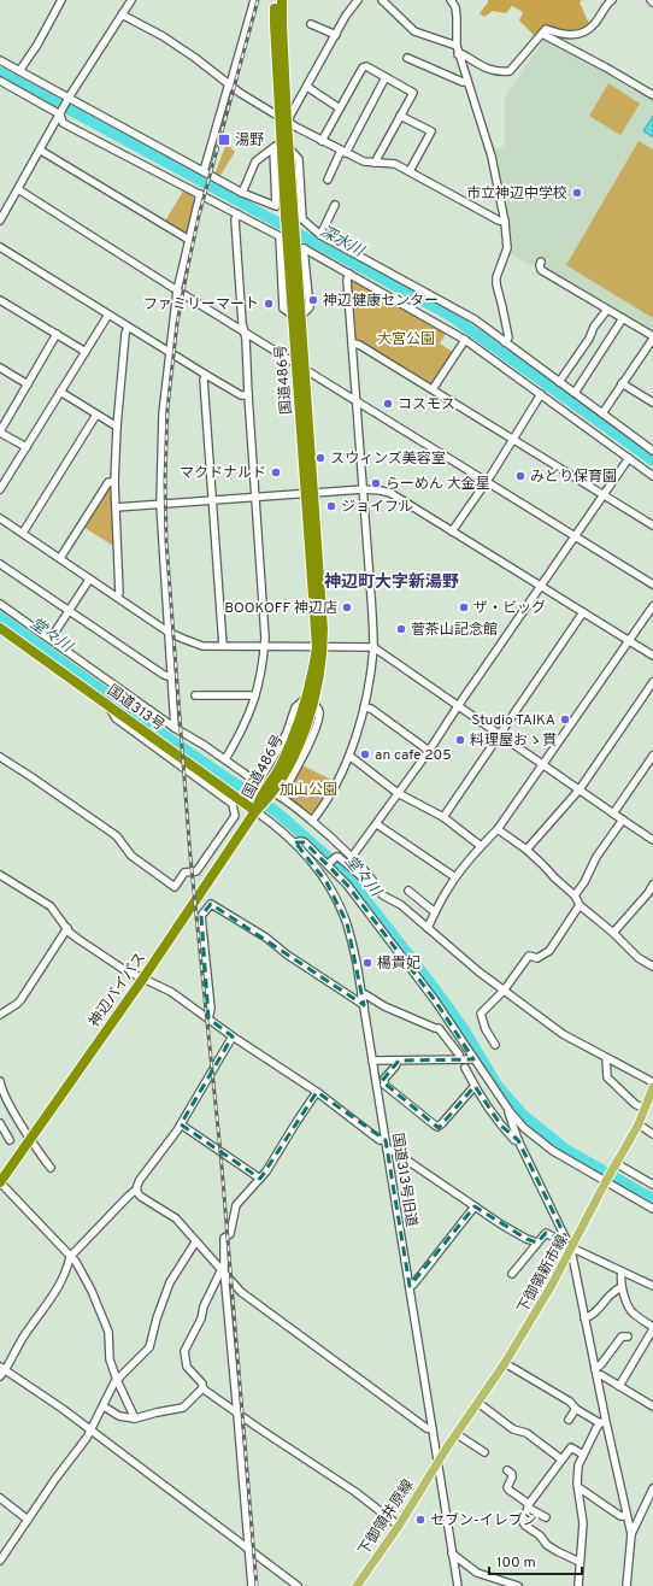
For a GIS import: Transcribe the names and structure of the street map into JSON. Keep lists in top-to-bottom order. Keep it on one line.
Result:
{"streets":{"highway":["国道486号","国道313号","神辺バイパス"],"main road":["下御領新市線","下御領井原線"],"street":["国道313号旧道"]},"crossings":[["国道486号","国道313号"],["国道486号","神辺バイパス"],["国道486号","国道313号旧道"],["国道313号","神辺バイパス"],["国道313号","国道313号旧道"],["神辺バイパス","国道313号旧道"],["国道313号旧道","下御領新市線"],["国道313号旧道","下御領井原線"],["下御領新市線","下御領井原線"]],"districts":["神辺町大字新湯野"],"water":["深水川","堂々川"],"parks":["大宮公園","加山公園"],"places":{"transit":["湯野"],"other":["市立神辺中学校","神辺健康センター","ファミリーマート","コスモス","スウィンズ美容室","マクドナルド","みどり保育園","らーめん 大金星","ジョイフル","BOOKOFF 神辺店","ザ・ビッグ","菅茶山記念館","Studio TAIKA","料理屋おゝ貫","an cafe 205","楊貴妃","セブン-イレブン"]},"scale_bar":"100 m"}
